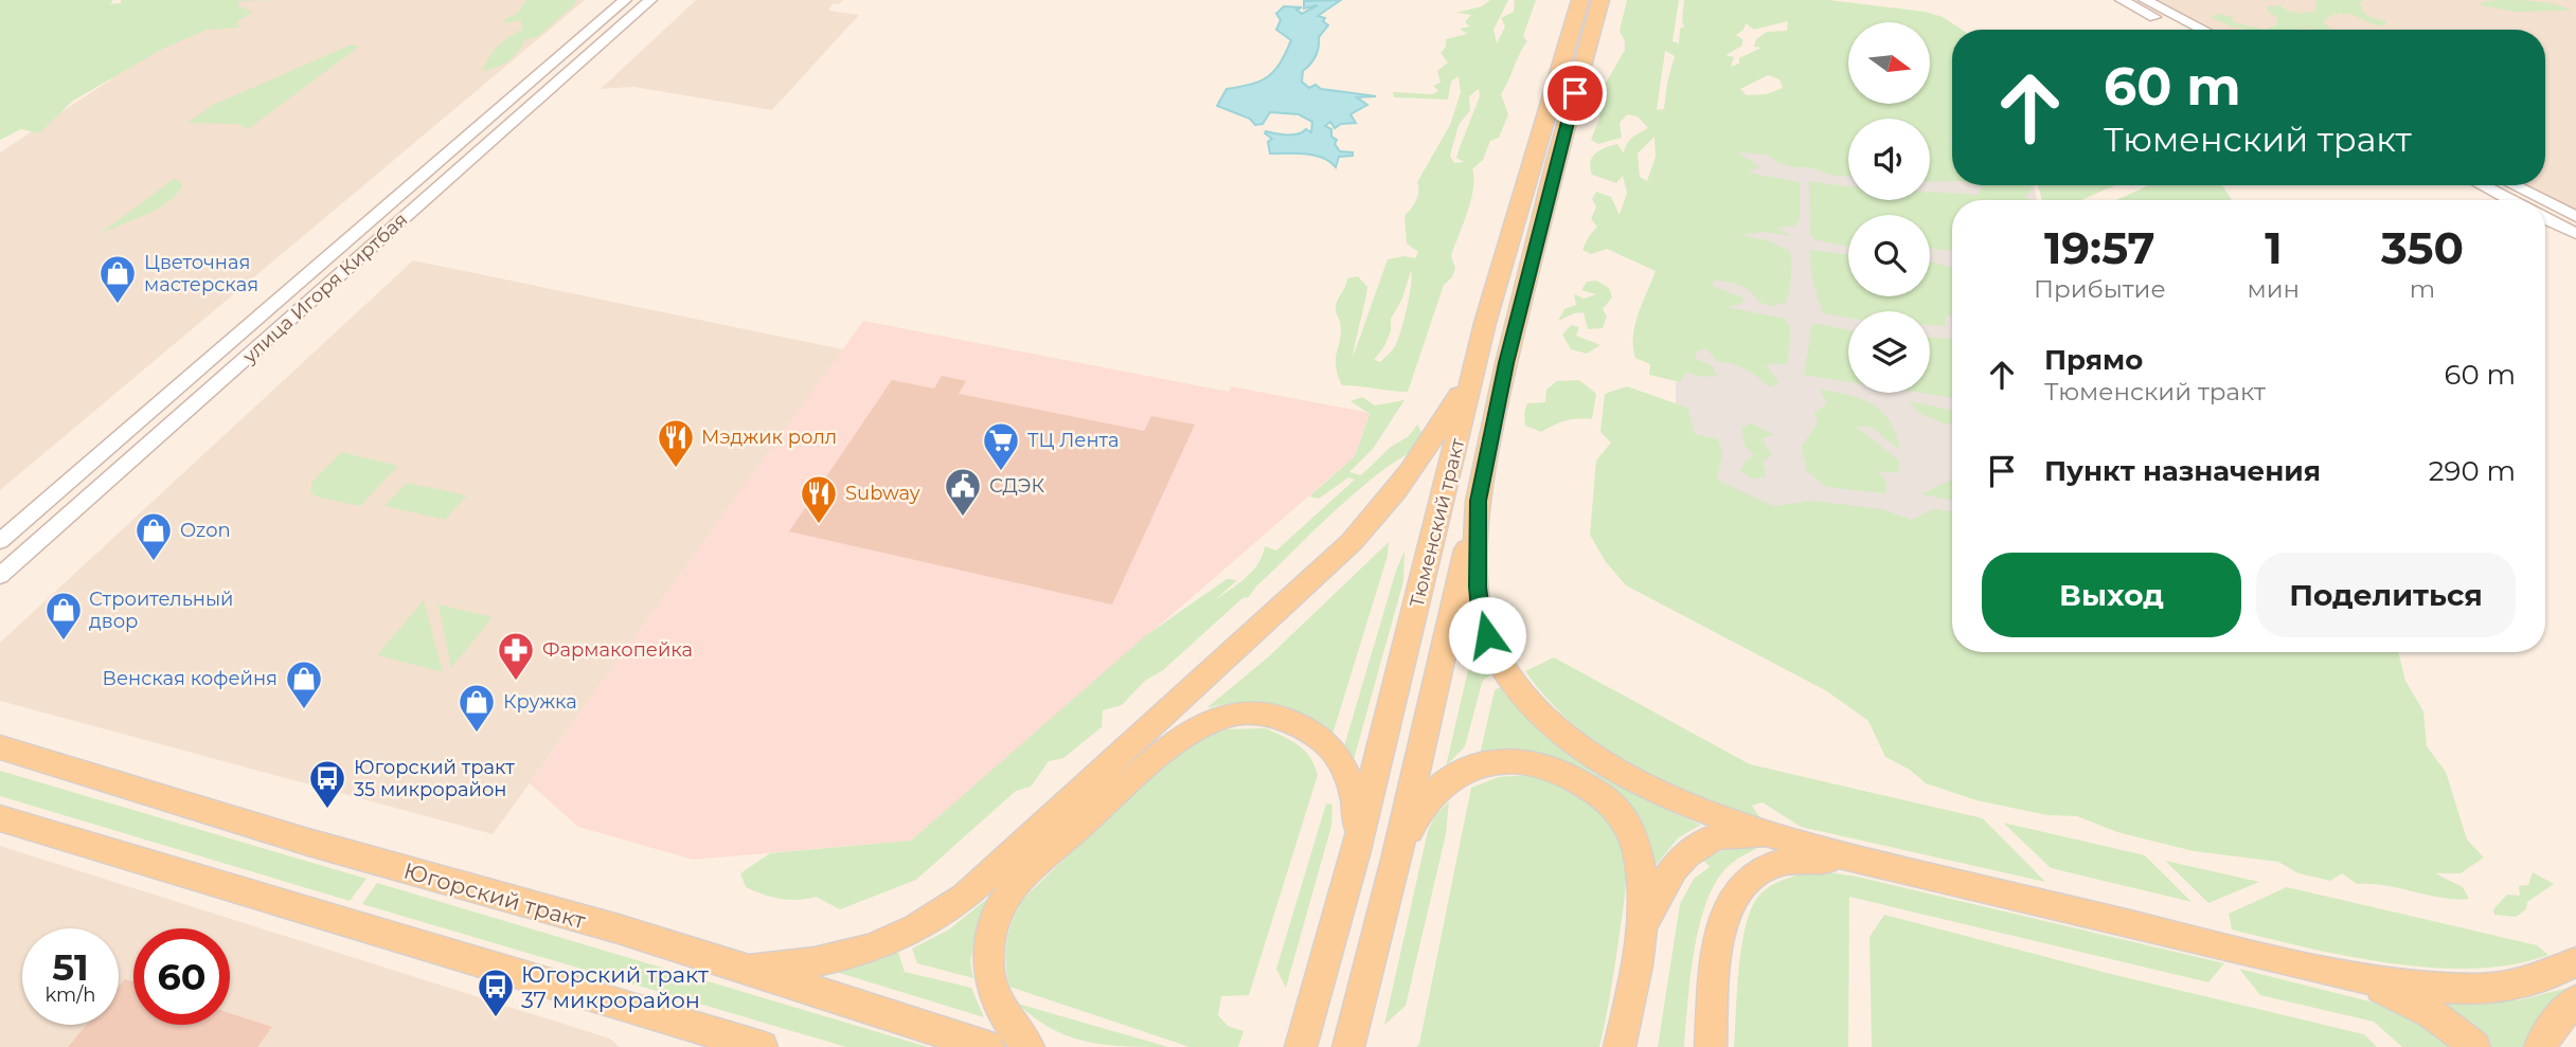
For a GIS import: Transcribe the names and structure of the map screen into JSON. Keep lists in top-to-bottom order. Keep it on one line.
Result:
{"streets":{"main road":["Тюменский тракт","Югорский тракт"],"street":["улица Игоря Киртбая"]},"places":{"shop":["Цветочная мастерская","Ozon","Строительный двор","Венская кофейня","Кружка"],"restaurant":["Мэджик ролл","Subway"],"supermarket":["ТЦ Лента"],"public building":["СДЭК"],"pharmacy":["Фармакопейка"],"bus stop":["Югорский тракт 35 микрорайон","Югорский тракт 37 микрорайон"]},"north":"right","page":{"turn":["60 m","Тюменский тракт"],"eta":["19:57","Прибытие","1","мин","350","m"],"list":[{"name":"Прямо","note":"Тюменский тракт","value":"60 m"},{"name":"Пункт назначения","value":"290 m"}],"buttons":["Выход","Поделиться"],"speed":"51 km/h","limit":"60"}}
